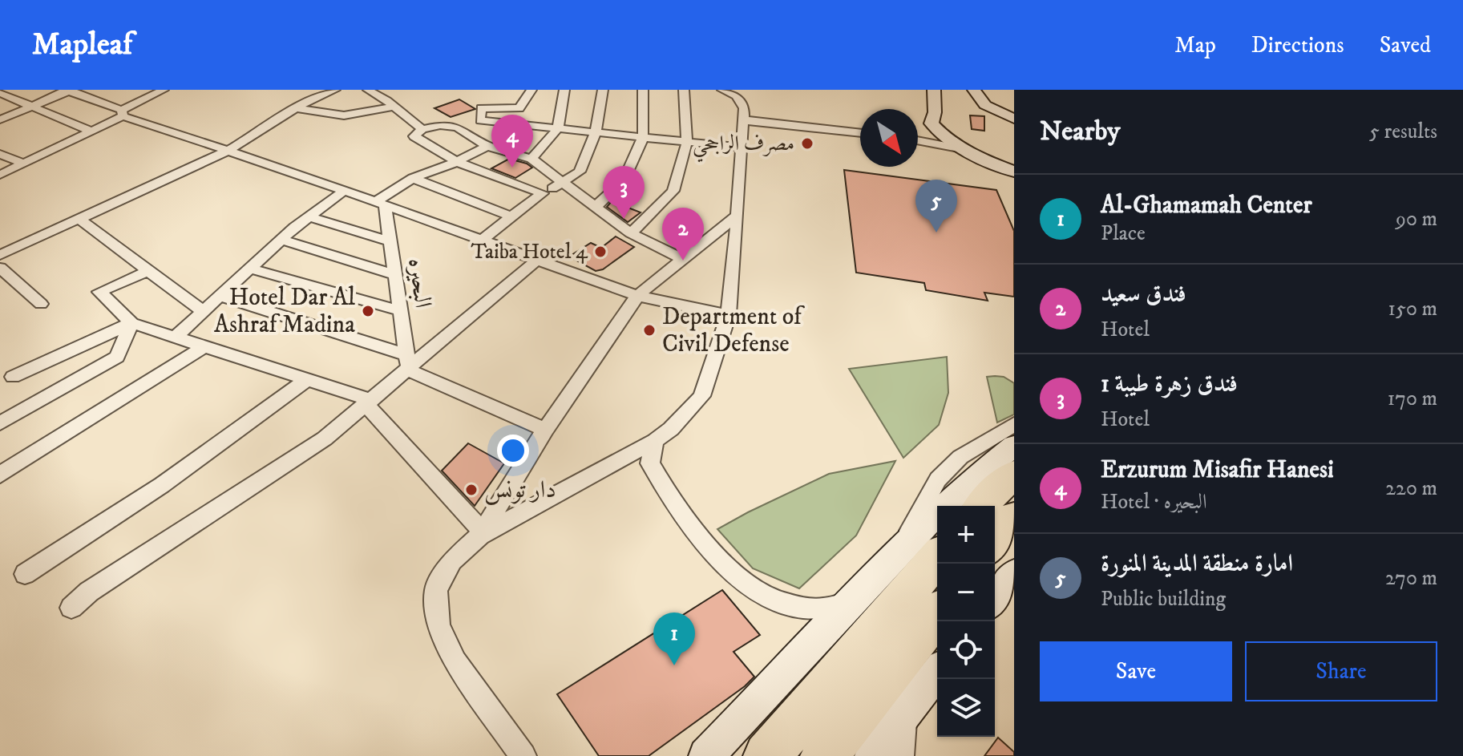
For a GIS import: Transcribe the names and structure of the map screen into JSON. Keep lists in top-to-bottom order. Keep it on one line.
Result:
{"streets":{"street":["البحيره"]},"places":["مصرف الراجحي","Taiba Hotel 4","Hotel Dar Al Ashraf Madina","Department of Civil Defense","دار تونس"],"north":"bottom right","page":{"header":"Mapleaf","nav":["Map","Directions","Saved"],"heading":["Nearby","5 results"],"pins":["4","3","5","2","1"],"list":[{"mark":"1","name":"Al-Ghamamah Center","note":"Place","value":"90 m"},{"mark":"2","name":"فندق سعيد","note":"Hotel","value":"150 m"},{"mark":"3","name":"فندق زهرة طيبة 1","note":"Hotel","value":"170 m"},{"mark":"4","name":"Erzurum Misafir Hanesi","note":"Hotel · البحيره","value":"220 m"},{"mark":"5","name":"امارة منطقة المدينة المنورة","note":"Public building","value":"270 m"}],"map_buttons":["+","−"],"buttons":["Save","Share"]}}
